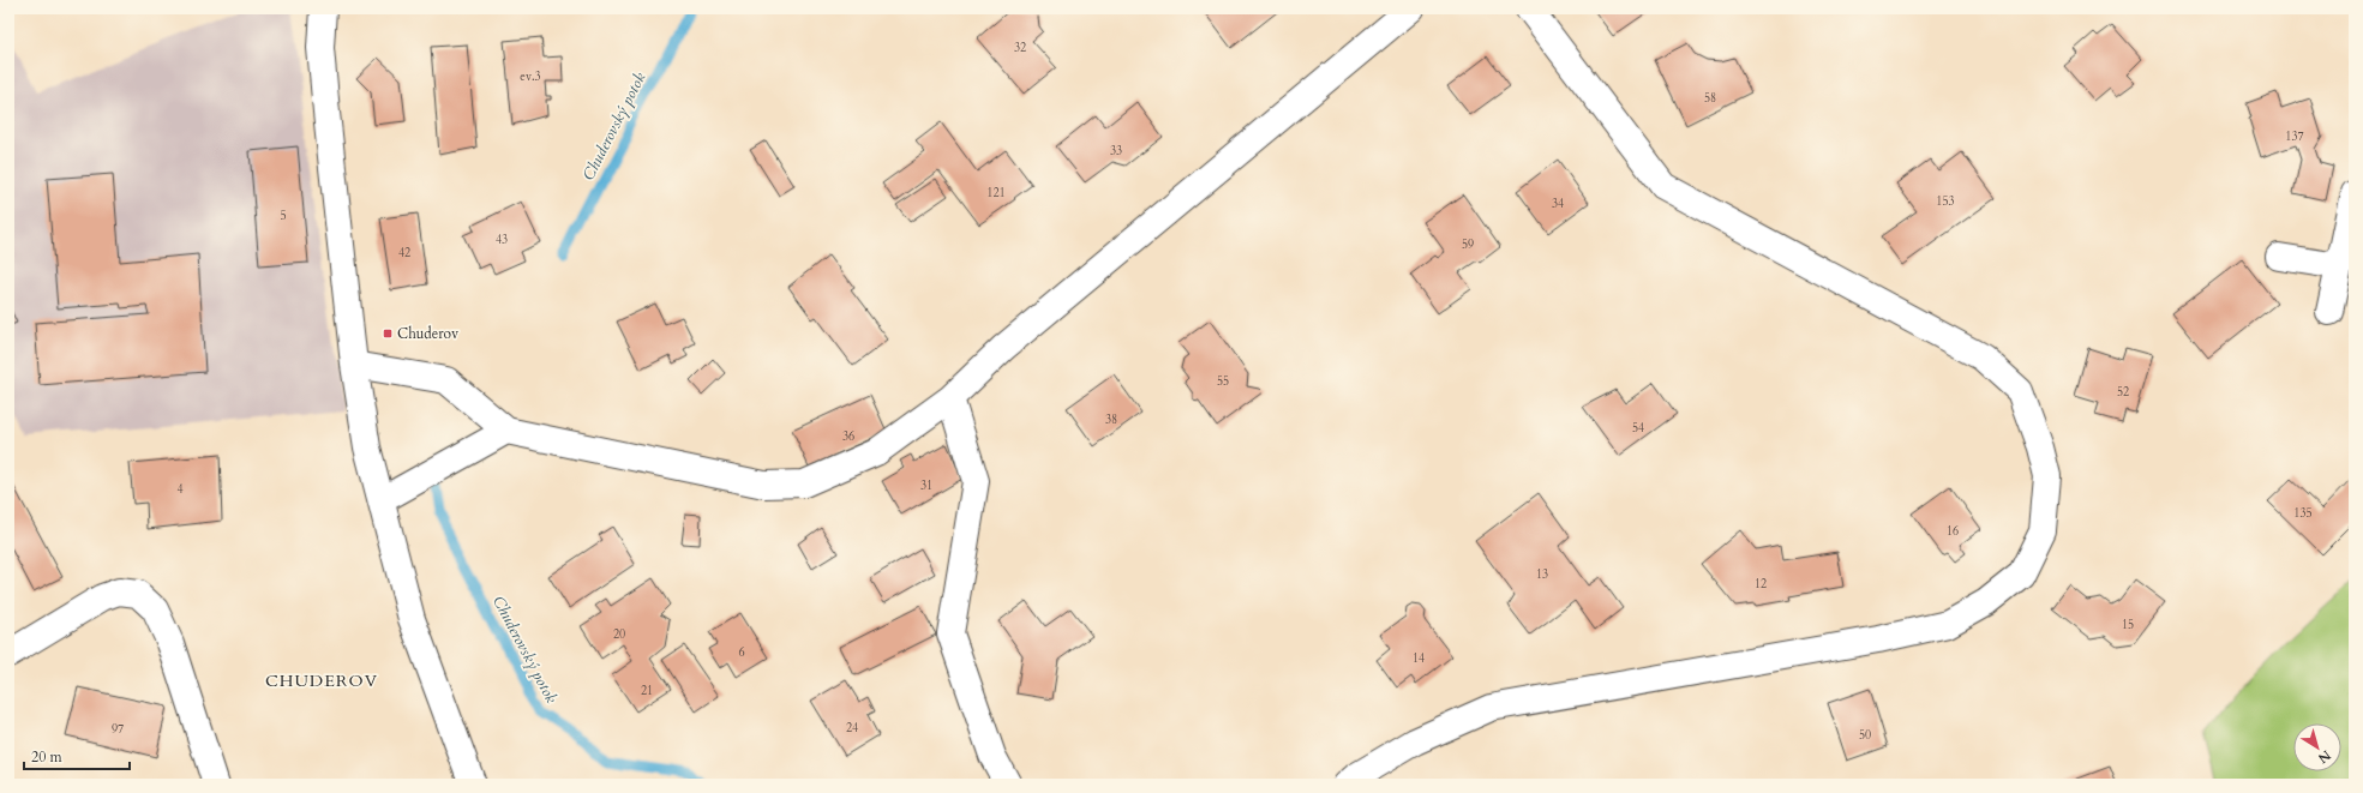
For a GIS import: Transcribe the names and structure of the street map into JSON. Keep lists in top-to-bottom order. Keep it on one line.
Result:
{"districts":["CHUDEROV"],"water":["Chuderovský potok"],"places":{"transit":["Chuderov"]},"house_numbers":["32","ev.3","58","137","33","121","153","34","5","43","59","42","55","52","38","54","36","31","4","135","16","13","12","15","20","6","14","21","24","97","50"],"scale_bar":"20 m","north":"bottom right"}
